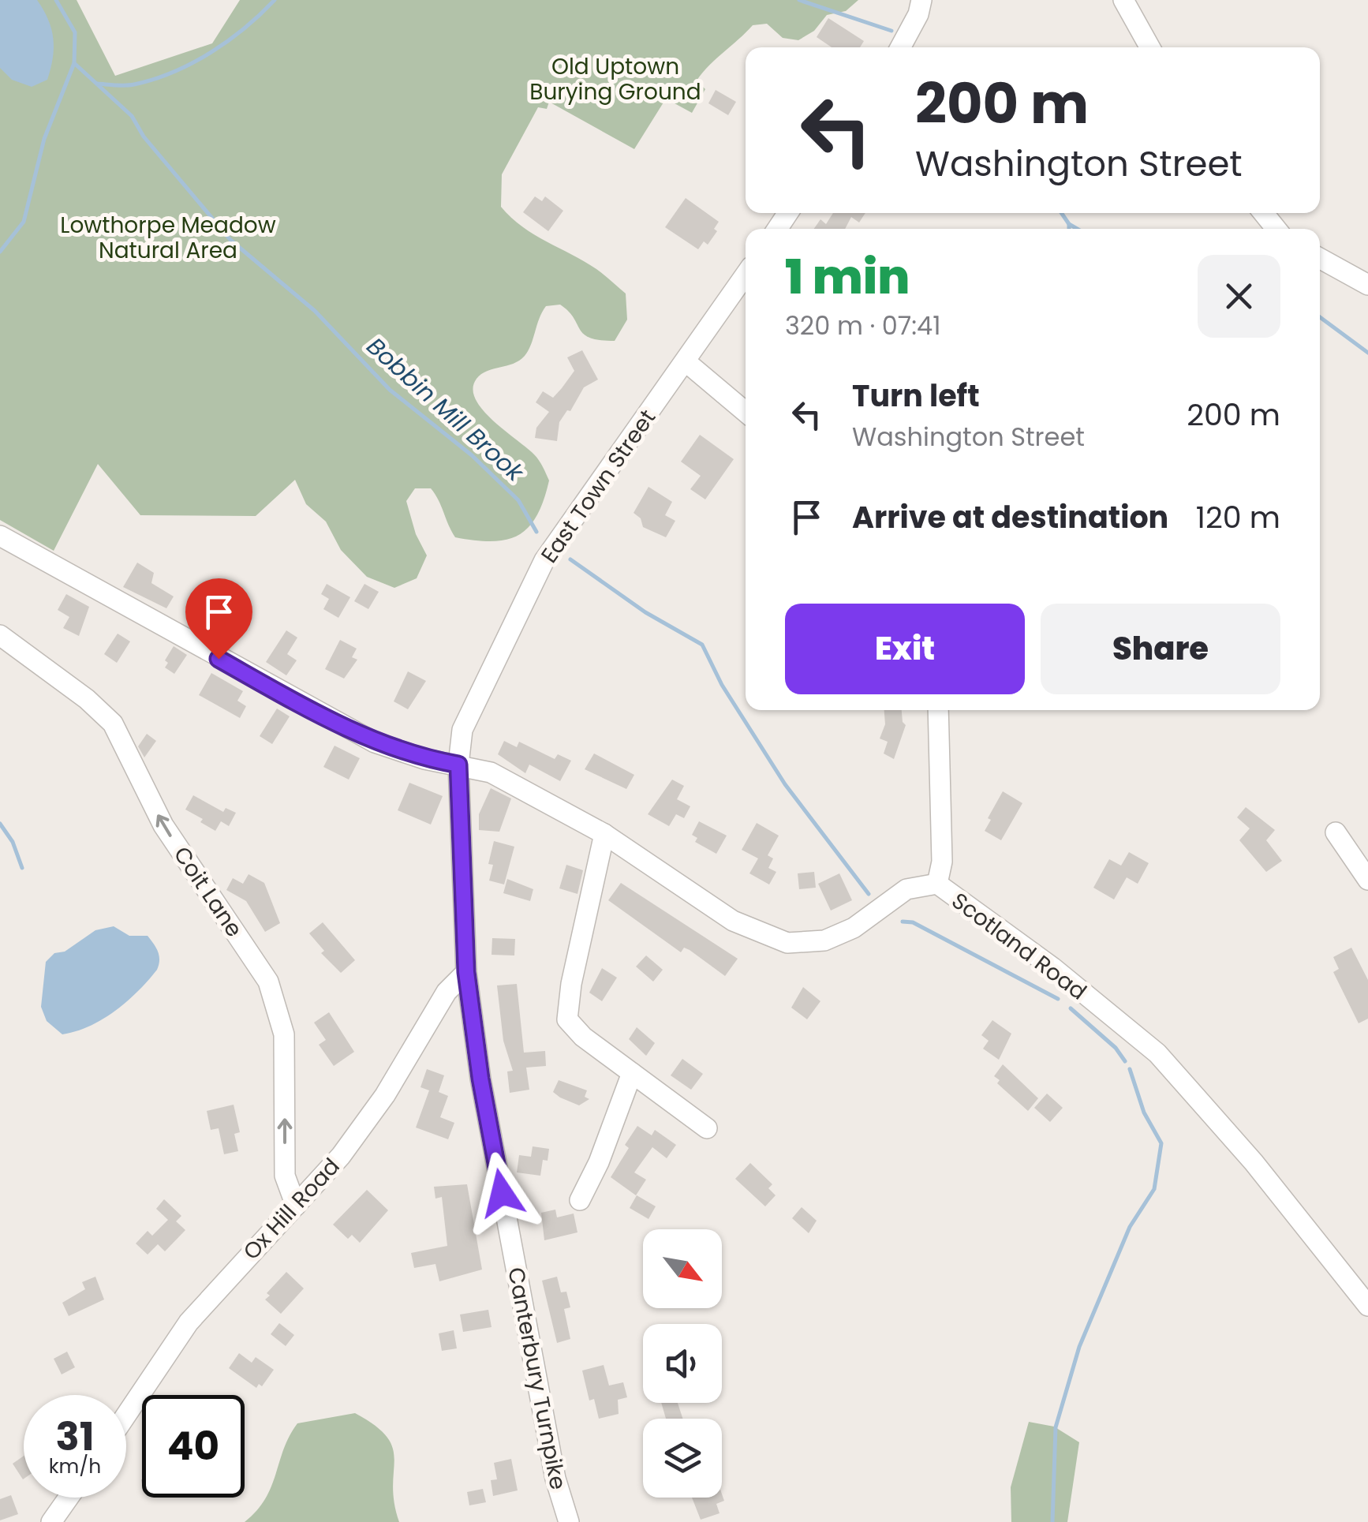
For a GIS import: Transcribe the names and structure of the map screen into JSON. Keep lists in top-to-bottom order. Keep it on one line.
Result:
{"streets":{"street":["East Town Street","Coit Lane","Scotland Road","Ox Hill Road","Canterbury Turnpike"]},"crossings":[["East Town Street","Scotland Road"],["East Town Street","Canterbury Turnpike"],["Coit Lane","Ox Hill Road"],["Scotland Road","Canterbury Turnpike"],["Ox Hill Road","Canterbury Turnpike"]],"one_way":["Coit Lane"],"water":["Bobbin Mill Brook"],"parks":["Old Uptown Burying Ground","Lowthorpe Meadow Natural Area"],"north":"bottom right","page":{"turn":["200 m","Washington Street"],"heading":["1 min","320 m · 07:41"],"list":[{"name":"Turn left","note":"Washington Street","value":"200 m"},{"name":"Arrive at destination","value":"120 m"}],"buttons":["Exit","Share"],"speed":"31 km/h","limit":"40"}}
